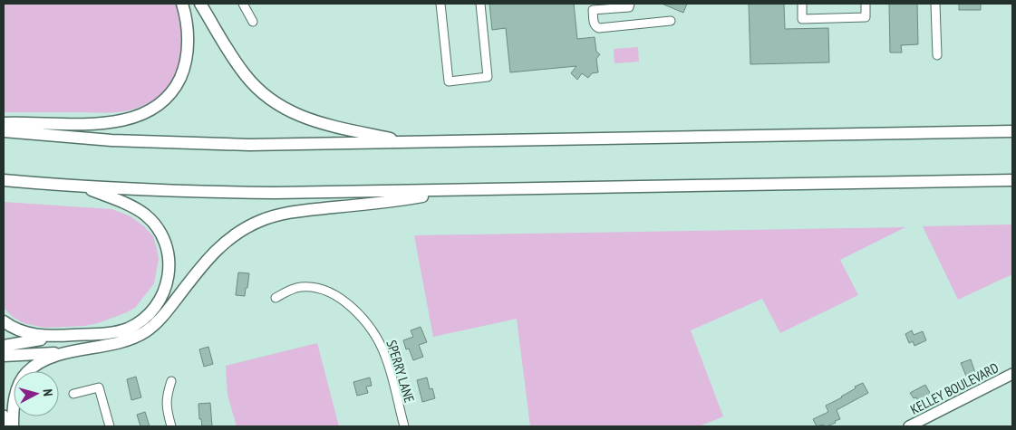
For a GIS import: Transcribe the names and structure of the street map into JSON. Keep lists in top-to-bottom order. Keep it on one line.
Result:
{"streets":{"main road":["KELLEY BOULEVARD"],"street":["SPERRY LANE"]},"north":"right"}
